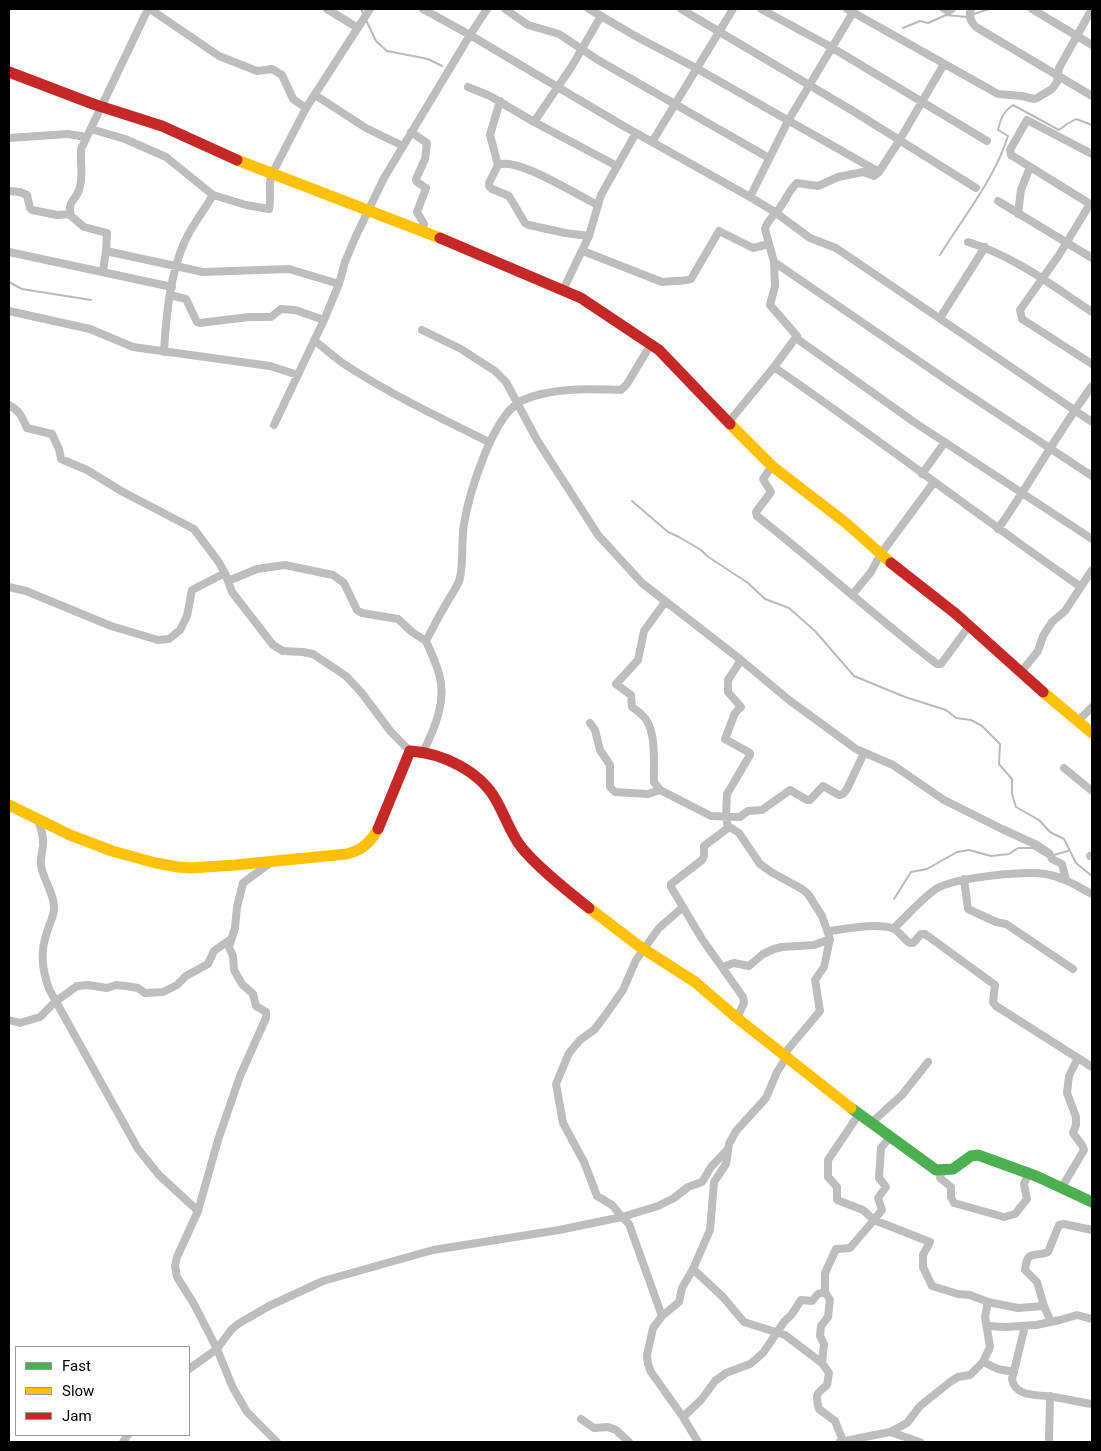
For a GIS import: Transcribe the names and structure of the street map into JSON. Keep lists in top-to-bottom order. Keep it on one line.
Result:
{"legend":["Fast","Slow","Jam"]}
